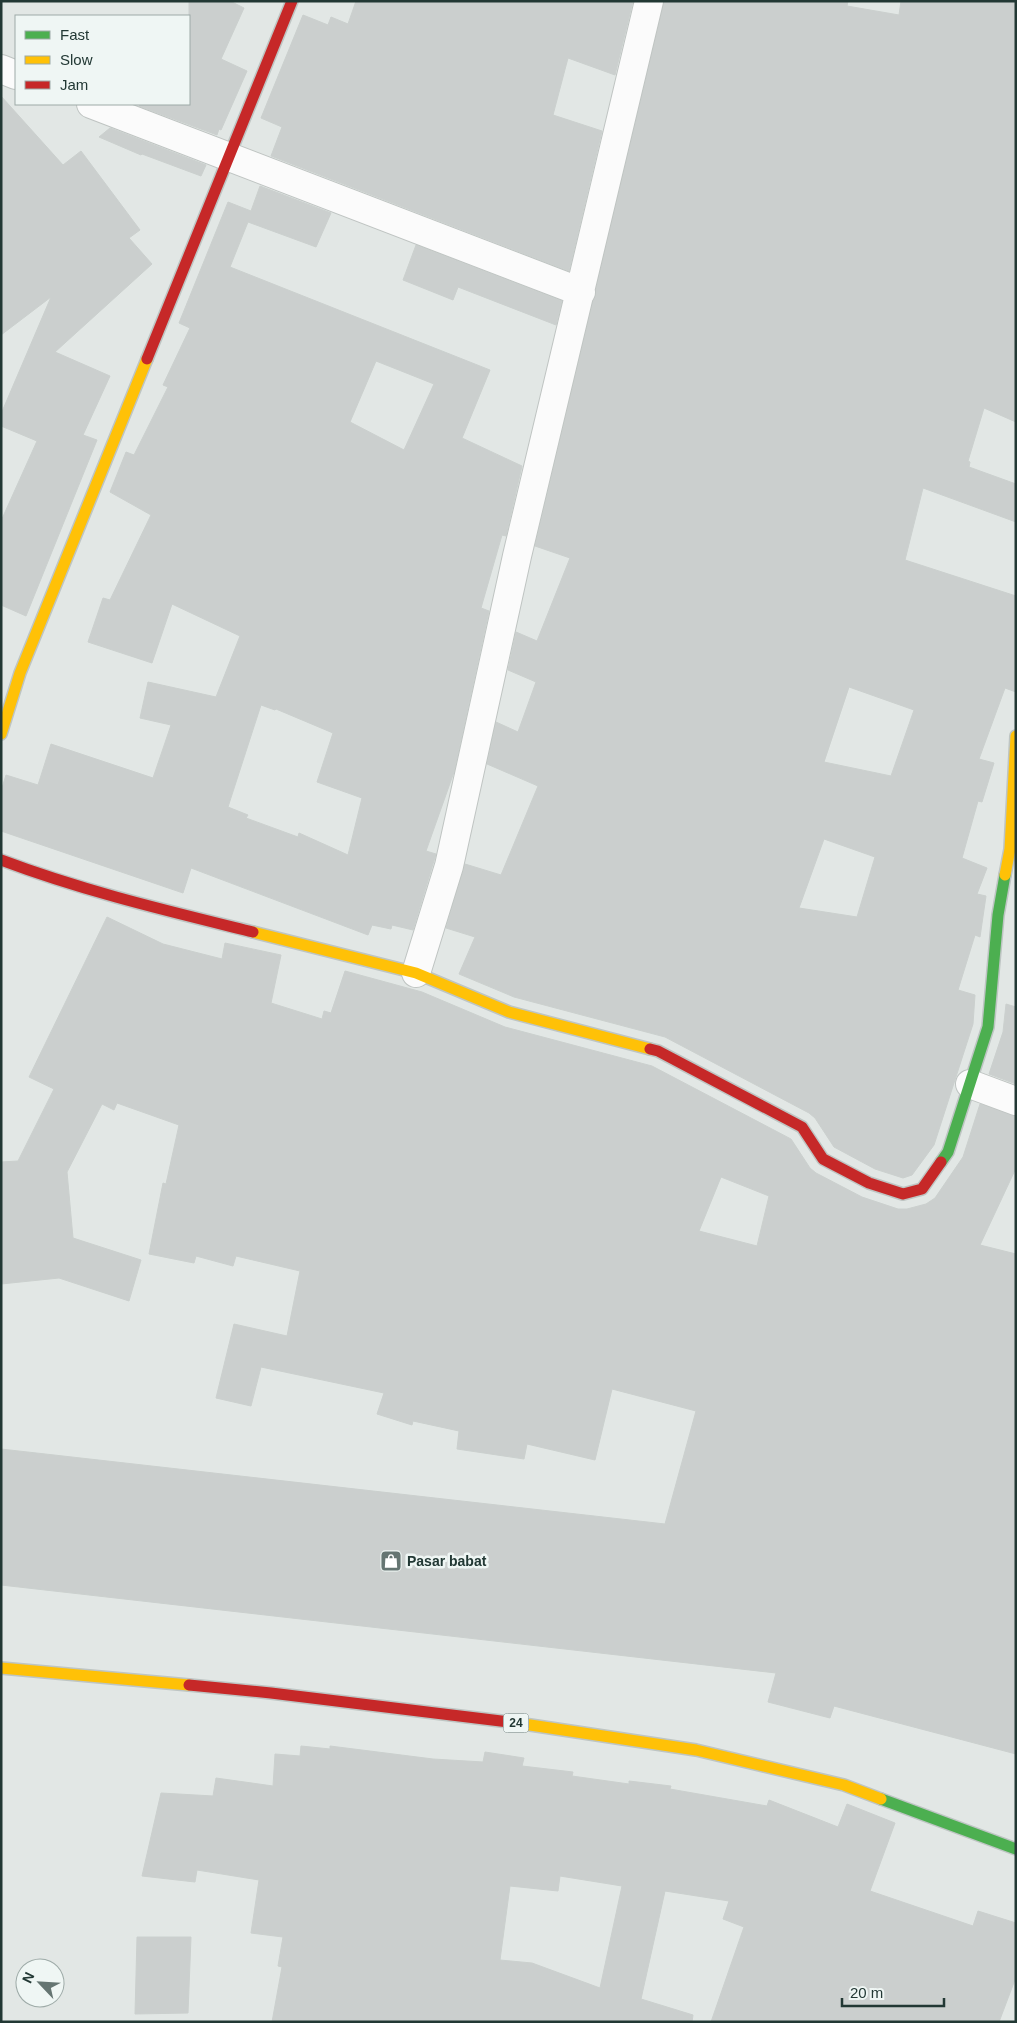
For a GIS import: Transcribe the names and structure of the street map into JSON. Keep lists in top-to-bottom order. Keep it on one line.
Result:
{"streets":{"main road":["24"]},"places":{"shop":["Pasar babat"]},"legend":["Fast","Slow","Jam"],"scale_bar":"20 m","north":"top left"}
